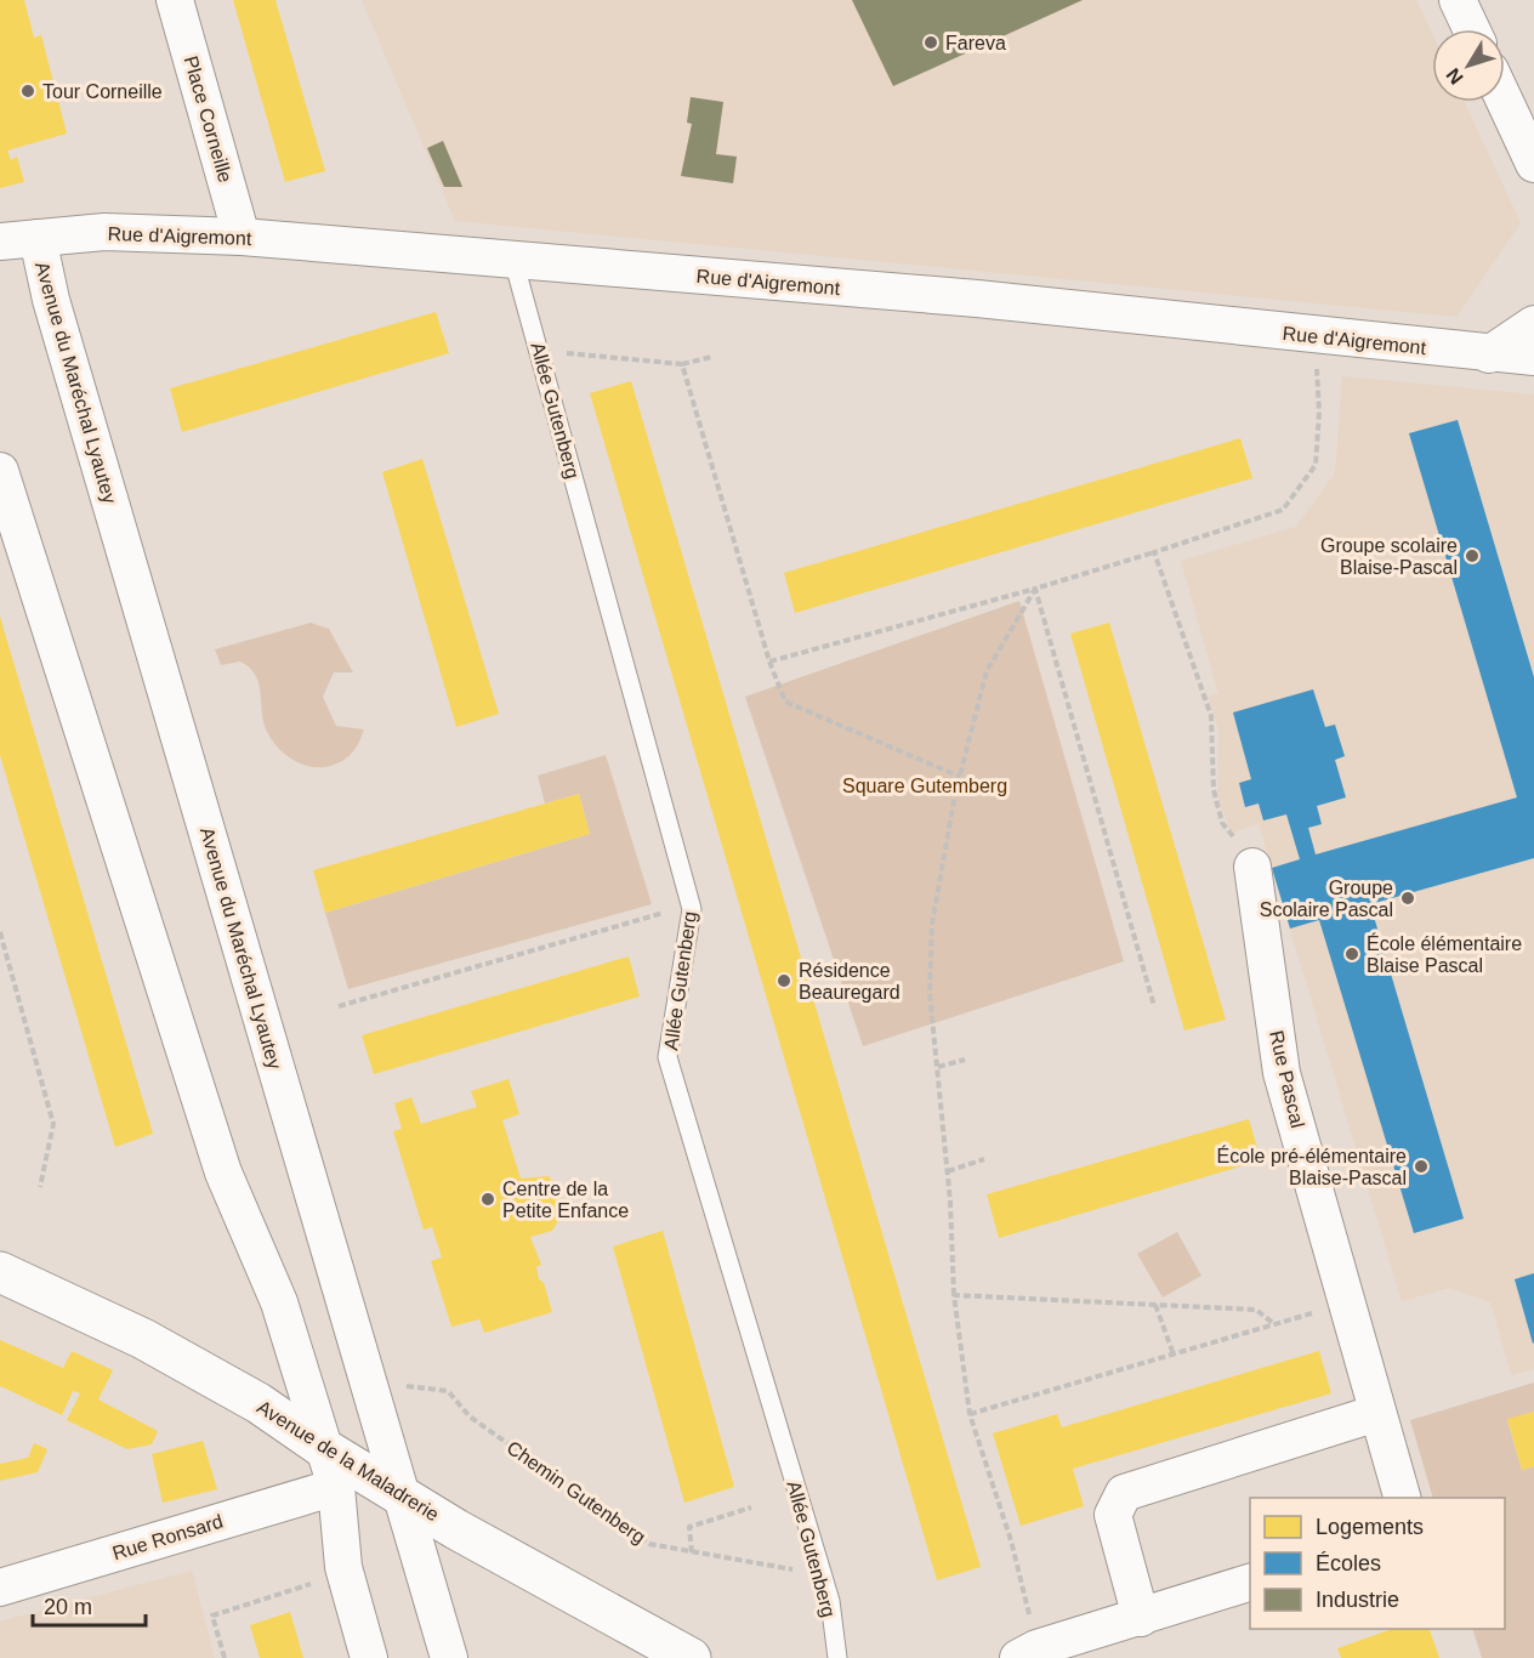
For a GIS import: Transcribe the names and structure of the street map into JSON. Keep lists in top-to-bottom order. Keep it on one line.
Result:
{"streets":{"main road":["Avenue de la Maladrerie"],"street":["Place Corneille","Rue d'Aigremont","Avenue du Maréchal Lyautey","Rue Pascal","Rue Ronsard"],"lane":["Allée Gutenberg"],"path":["Chemin Gutenberg"]},"crossings":[["Place Corneille","Rue d'Aigremont"],["Rue d'Aigremont","Avenue du Maréchal Lyautey"],["Rue d'Aigremont","Allée Gutenberg"],["Avenue du Maréchal Lyautey","Avenue de la Maladrerie"],["Allée Gutenberg","Chemin Gutenberg"]],"parks":["Square Gutemberg"],"places":["Fareva","Tour Corneille","Groupe scolaire Blaise-Pascal","Groupe Scolaire Pascal","École élémentaire Blaise Pascal","Résidence Beauregard","École pré-élémentaire Blaise-Pascal","Centre de la Petite Enfance"],"legend":["Logements","Écoles","Industrie"],"scale_bar":"20 m","north":"bottom left"}
